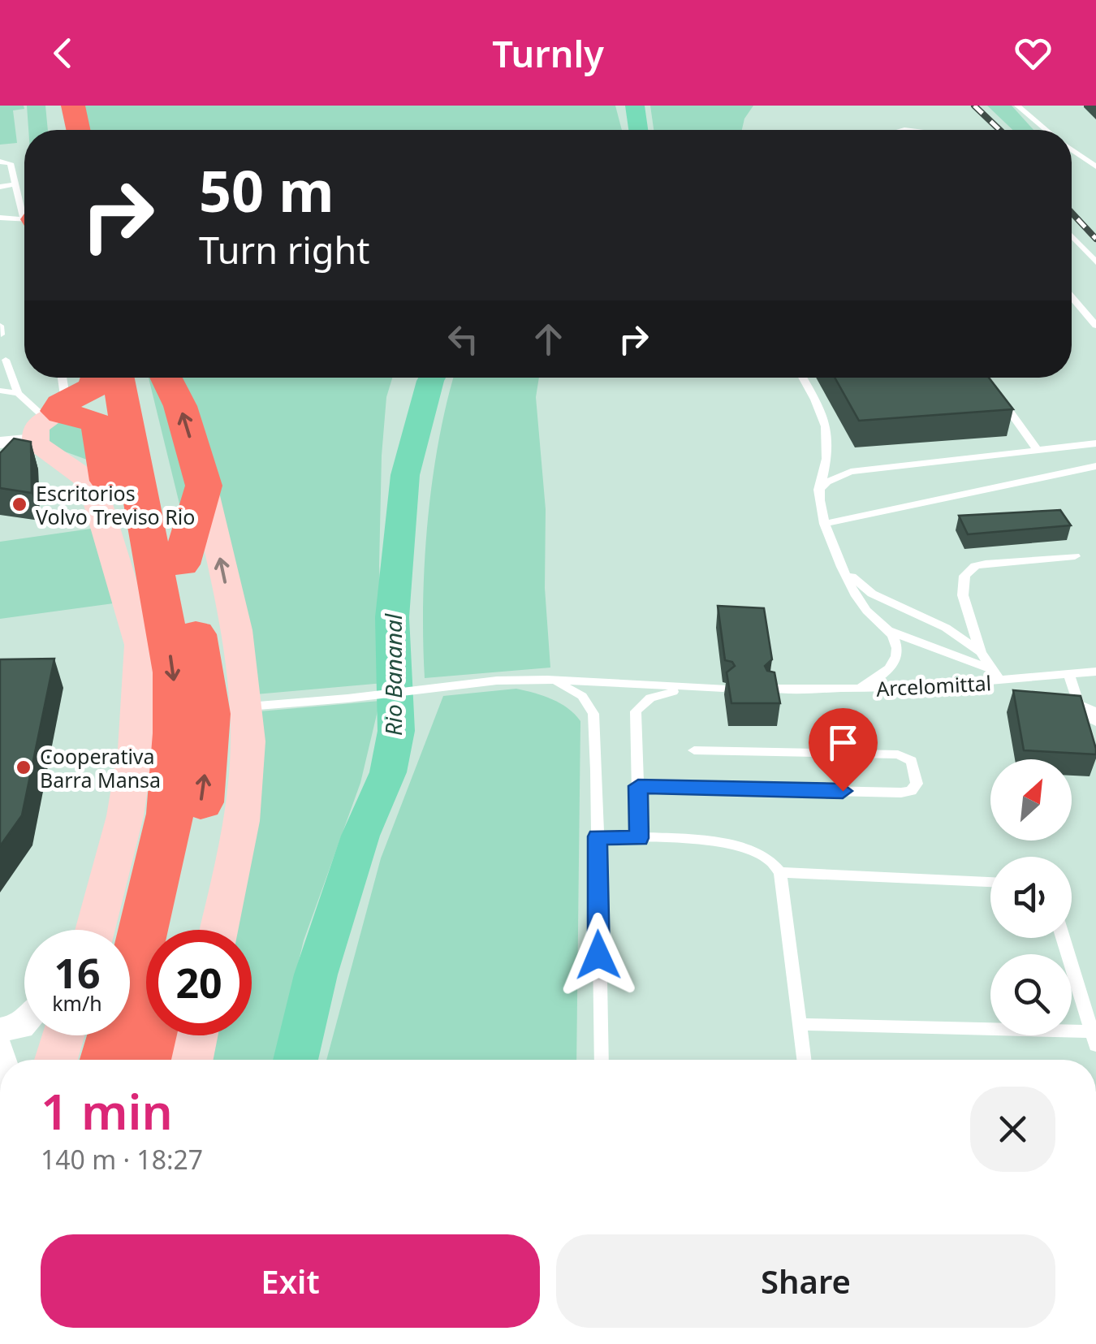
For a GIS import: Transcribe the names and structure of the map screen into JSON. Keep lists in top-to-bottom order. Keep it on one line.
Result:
{"streets":{"lane":["Arcelomittal"]},"water":["Rio Bananal"],"places":["Escritorios Volvo Treviso Rio","Cooperativa Barra Mansa"],"north":"top right","page":{"header":"Turnly","turn":["50 m","Turn right"],"speed":"16 km/h","limit":"20","heading":["1 min","140 m · 18:27"],"buttons":["Exit","Share"]}}
